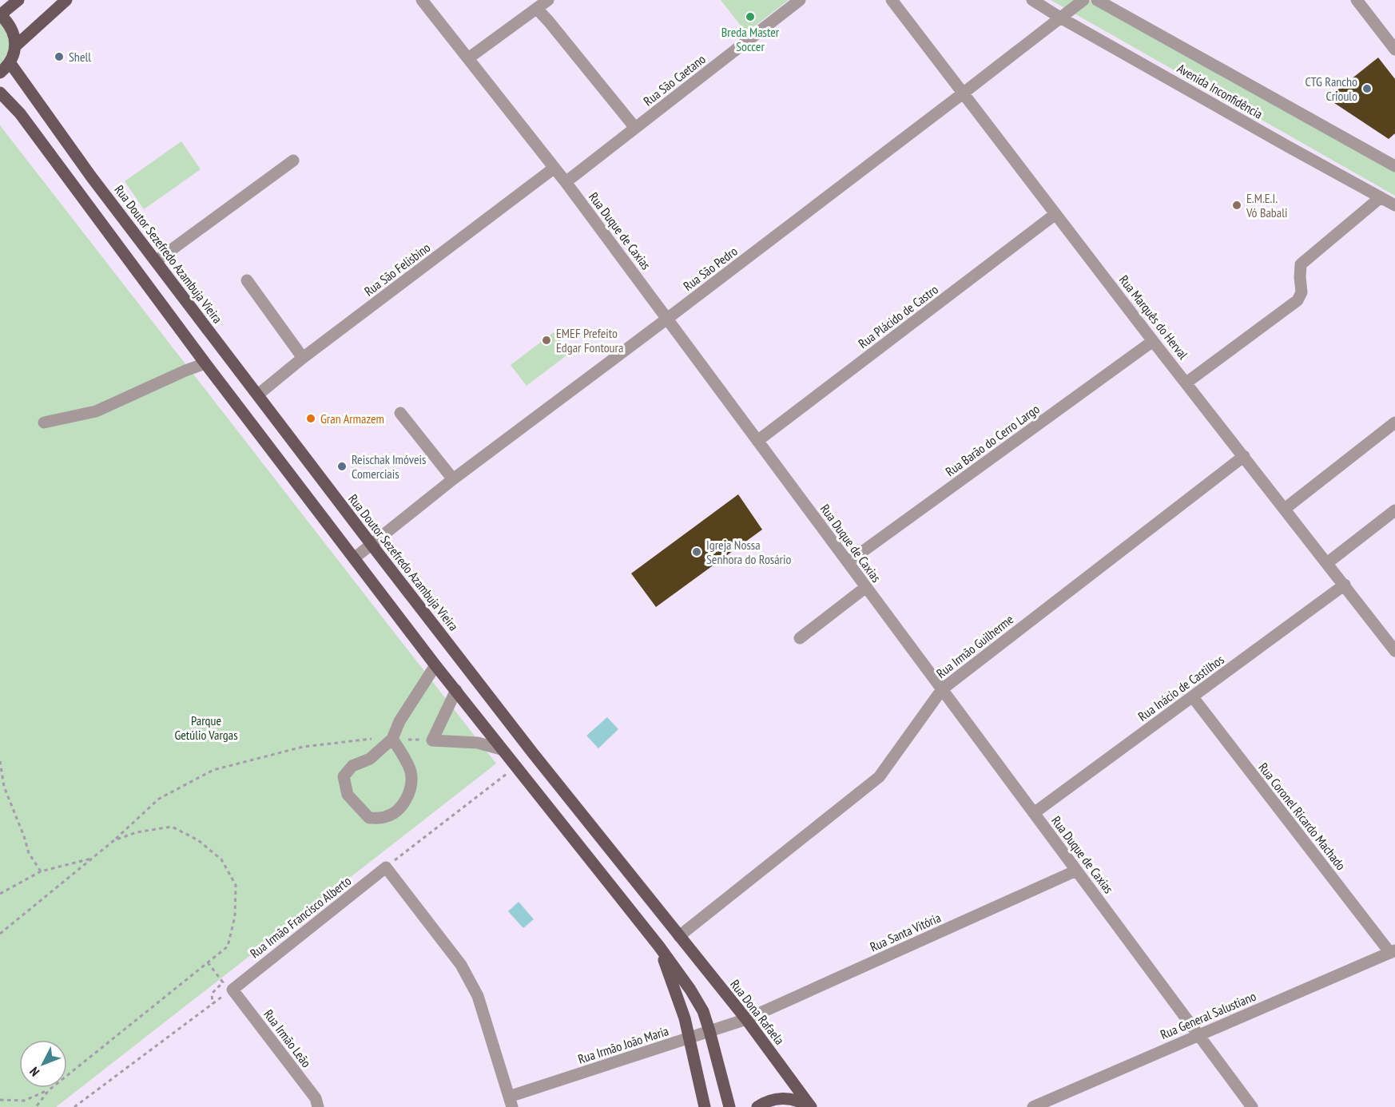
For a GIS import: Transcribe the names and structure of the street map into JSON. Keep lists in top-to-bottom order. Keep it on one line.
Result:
{"streets":{"main road":["Rua Doutor Sezefredo Azambuja Vieira","Rua Dona Rafaela"],"street":["Rua São Caetano","Avenida Inconfidência","Rua Duque de Caxias","Rua São Pedro","Rua São Felisbino","Rua Plácido de Castro","Rua Marquês do Herval","Rua Barão do Cerro Largo","Rua Irmão Guilherme","Rua Inácio de Castilhos","Rua Coronel Ricardo Machado","Rua Irmão Francisco Alberto","Rua Santa Vitória","Rua General Salustiano","Rua Irmão Leão","Rua Irmão João Maria"]},"crossings":[["Rua São Caetano","Rua Duque de Caxias"],["Avenida Inconfidência","Rua São Pedro"],["Rua Duque de Caxias","Rua São Pedro"],["Rua Duque de Caxias","Rua São Felisbino"],["Rua Duque de Caxias","Rua Plácido de Castro"],["Rua Duque de Caxias","Rua Barão do Cerro Largo"],["Rua Duque de Caxias","Rua Irmão Guilherme"],["Rua Duque de Caxias","Rua Inácio de Castilhos"],["Rua Duque de Caxias","Rua Santa Vitória"],["Rua Duque de Caxias","Rua General Salustiano"],["Rua Doutor Sezefredo Azambuja Vieira","Rua São Pedro"],["Rua Doutor Sezefredo Azambuja Vieira","Rua São Felisbino"],["Rua Doutor Sezefredo Azambuja Vieira","Rua Irmão Guilherme"],["Rua Doutor Sezefredo Azambuja Vieira","Rua Dona Rafaela"],["Rua São Pedro","Rua Marquês do Herval"],["Rua Plácido de Castro","Rua Marquês do Herval"],["Rua Marquês do Herval","Rua Barão do Cerro Largo"],["Rua Marquês do Herval","Rua Irmão Guilherme"],["Rua Marquês do Herval","Rua Inácio de Castilhos"],["Rua Irmão Guilherme","Rua Dona Rafaela"],["Rua Inácio de Castilhos","Rua Coronel Ricardo Machado"],["Rua Coronel Ricardo Machado","Rua General Salustiano"],["Rua Irmão Francisco Alberto","Rua Irmão Leão"],["Rua Santa Vitória","Rua Dona Rafaela"],["Rua Santa Vitória","Rua Irmão João Maria"],["Rua Dona Rafaela","Rua Irmão João Maria"]],"parks":["Parque Getúlio Vargas"],"places":["Breda Master Soccer","Shell","CTG Rancho Crioulo","E.M.E.I. Vó Babali","EMEF Prefeito Edgar Fontoura","Gran Armazem","Reischak Imóveis Comerciais","Igreja Nossa Senhora do Rosário"],"north":"bottom left"}
